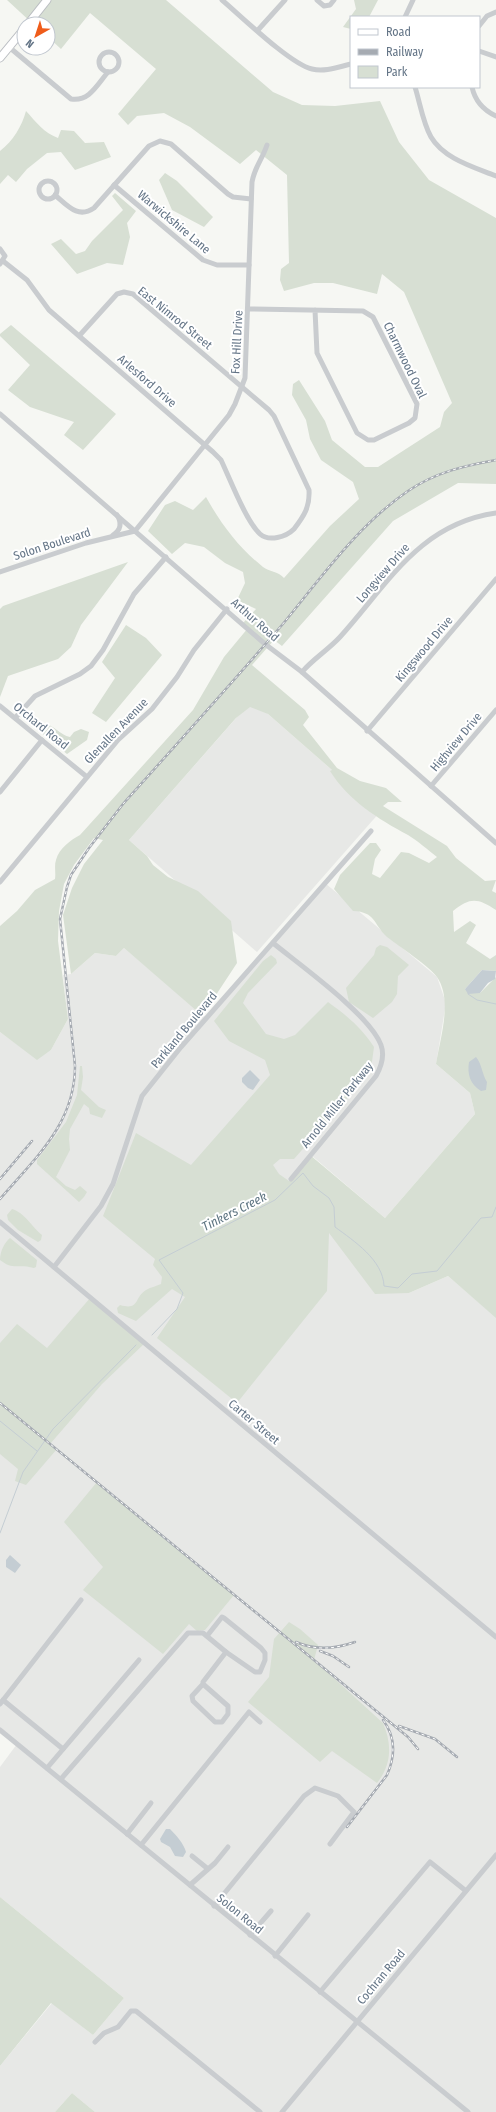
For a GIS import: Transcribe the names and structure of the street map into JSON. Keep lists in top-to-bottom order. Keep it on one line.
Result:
{"streets":{"street":["Warwickshire Lane","East Nimrod Street","Fox Hill Drive","Charmwood Oval","Arlesford Drive","Solon Boulevard","Longview Drive","Arthur Road","Kingswood Drive","Orchard Road","Glenallen Avenue","Highview Drive","Parkland Boulevard","Arnold Miller Parkway","Carter Street","Solon Road","Cochran Road"]},"crossings":[["Warwickshire Lane","Fox Hill Drive"],["East Nimrod Street","Fox Hill Drive"],["East Nimrod Street","Arlesford Drive"],["Fox Hill Drive","Charmwood Oval"],["Fox Hill Drive","Arlesford Drive"],["Fox Hill Drive","Solon Boulevard"],["Fox Hill Drive","Arthur Road"],["Solon Boulevard","Arthur Road"],["Longview Drive","Arthur Road"],["Arthur Road","Kingswood Drive"],["Arthur Road","Glenallen Avenue"],["Arthur Road","Highview Drive"],["Orchard Road","Glenallen Avenue"],["Parkland Boulevard","Arnold Miller Parkway"],["Parkland Boulevard","Carter Street"],["Solon Road","Cochran Road"]],"water":["Tinkers Creek"],"legend":["Road","Railway","Park"],"north":"bottom left"}
